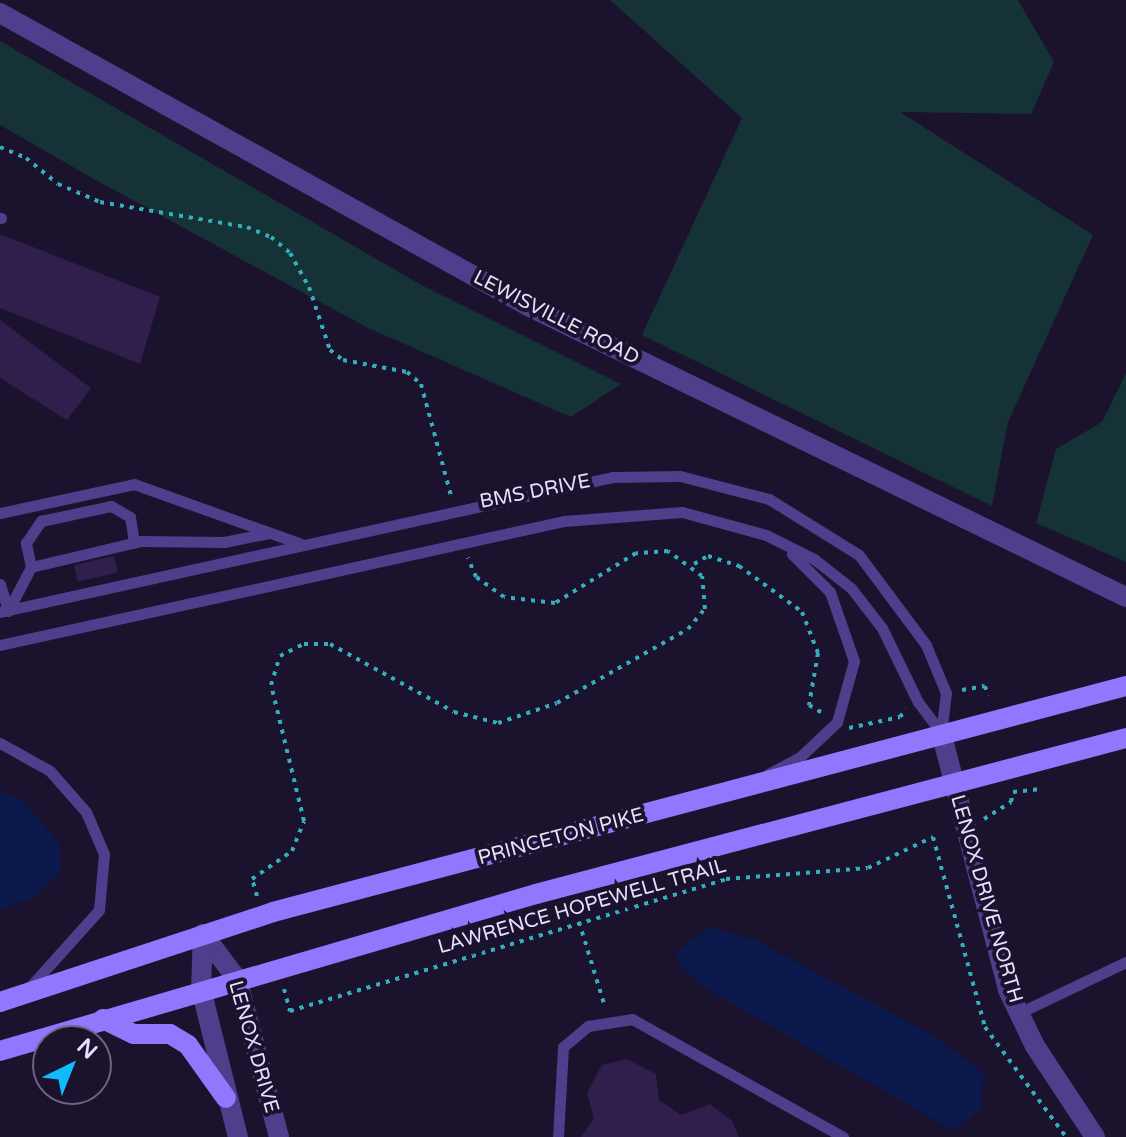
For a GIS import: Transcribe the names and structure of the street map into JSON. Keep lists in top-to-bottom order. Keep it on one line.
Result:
{"streets":{"main road":["PRINCETON PIKE"],"street":["LEWISVILLE ROAD","BMS DRIVE","LENOX DRIVE NORTH","LENOX DRIVE"],"path":["LAWRENCE HOPEWELL TRAIL"]},"crossings":[["BMS DRIVE","PRINCETON PIKE"],["BMS DRIVE","LENOX DRIVE NORTH"],["PRINCETON PIKE","LENOX DRIVE"],["LENOX DRIVE NORTH","LAWRENCE HOPEWELL TRAIL"]],"north":"top right"}
